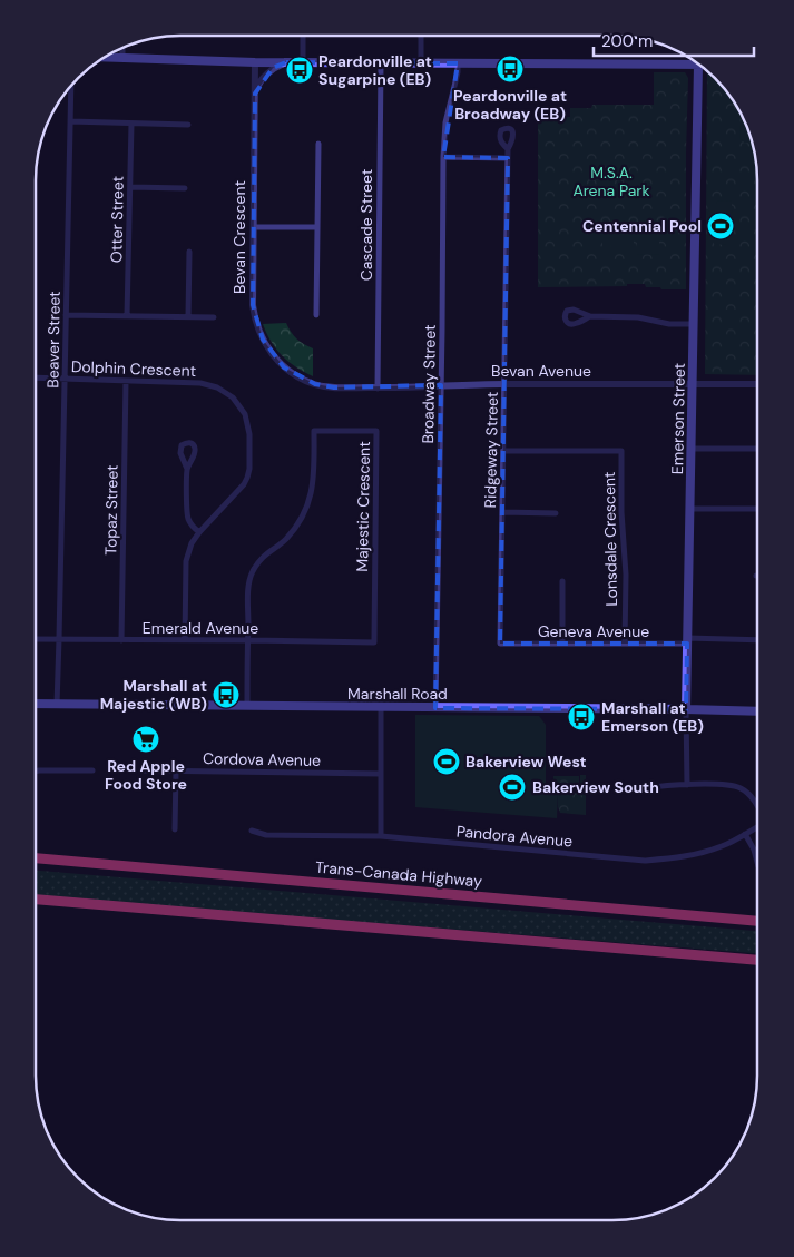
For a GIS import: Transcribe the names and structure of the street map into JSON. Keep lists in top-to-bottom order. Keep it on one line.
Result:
{"streets":{"highway":["Trans-Canada Highway"],"main road":["Emerson Street","Marshall Road"],"street":["Otter Street","Cascade Street","Bevan Crescent","Beaver Street","Dolphin Crescent","Bevan Avenue","Broadway Street","Ridgeway Street","Majestic Crescent","Topaz Street","Lonsdale Crescent","Emerald Avenue","Geneva Avenue","Cordova Avenue","Pandora Avenue"]},"crossings":[["Cascade Street","Bevan Avenue"],["Bevan Crescent","Bevan Avenue"],["Beaver Street","Dolphin Crescent"],["Beaver Street","Emerald Avenue"],["Beaver Street","Marshall Road"],["Dolphin Crescent","Topaz Street"],["Dolphin Crescent","Emerald Avenue"],["Bevan Avenue","Broadway Street"],["Bevan Avenue","Emerson Street"],["Bevan Avenue","Ridgeway Street"],["Broadway Street","Marshall Road"],["Emerson Street","Geneva Avenue"],["Emerson Street","Marshall Road"],["Ridgeway Street","Lonsdale Crescent"],["Ridgeway Street","Geneva Avenue"],["Majestic Crescent","Emerald Avenue"],["Majestic Crescent","Marshall Road"],["Topaz Street","Emerald Avenue"],["Lonsdale Crescent","Geneva Avenue"]],"parks":["M.S.A. Arena Park"],"places":{"bus stop":["Peardonville at Broadway (EB)","Peardonville at Sugarpine (EB)","Marshall at Majestic (WB)","Marshall at Emerson (EB)"],"sports":["Centennial Pool","Bakerview West","Bakerview South"],"supermarket":["Red Apple Food Store"]},"scale_bar":"200 m"}
